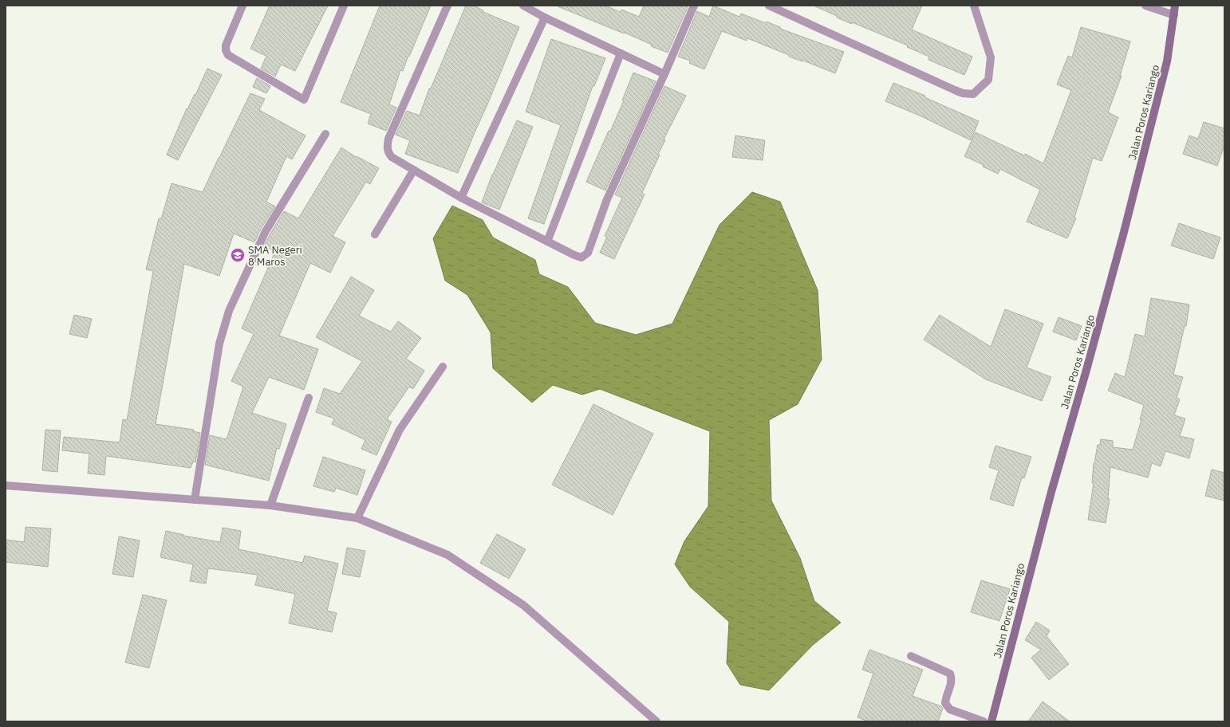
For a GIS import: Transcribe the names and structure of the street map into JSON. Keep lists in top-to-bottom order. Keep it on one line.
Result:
{"streets":{"main road":["Jalan Poros Kariango"]},"places":{"school or university":["SMA Negeri 8 Maros"]}}
